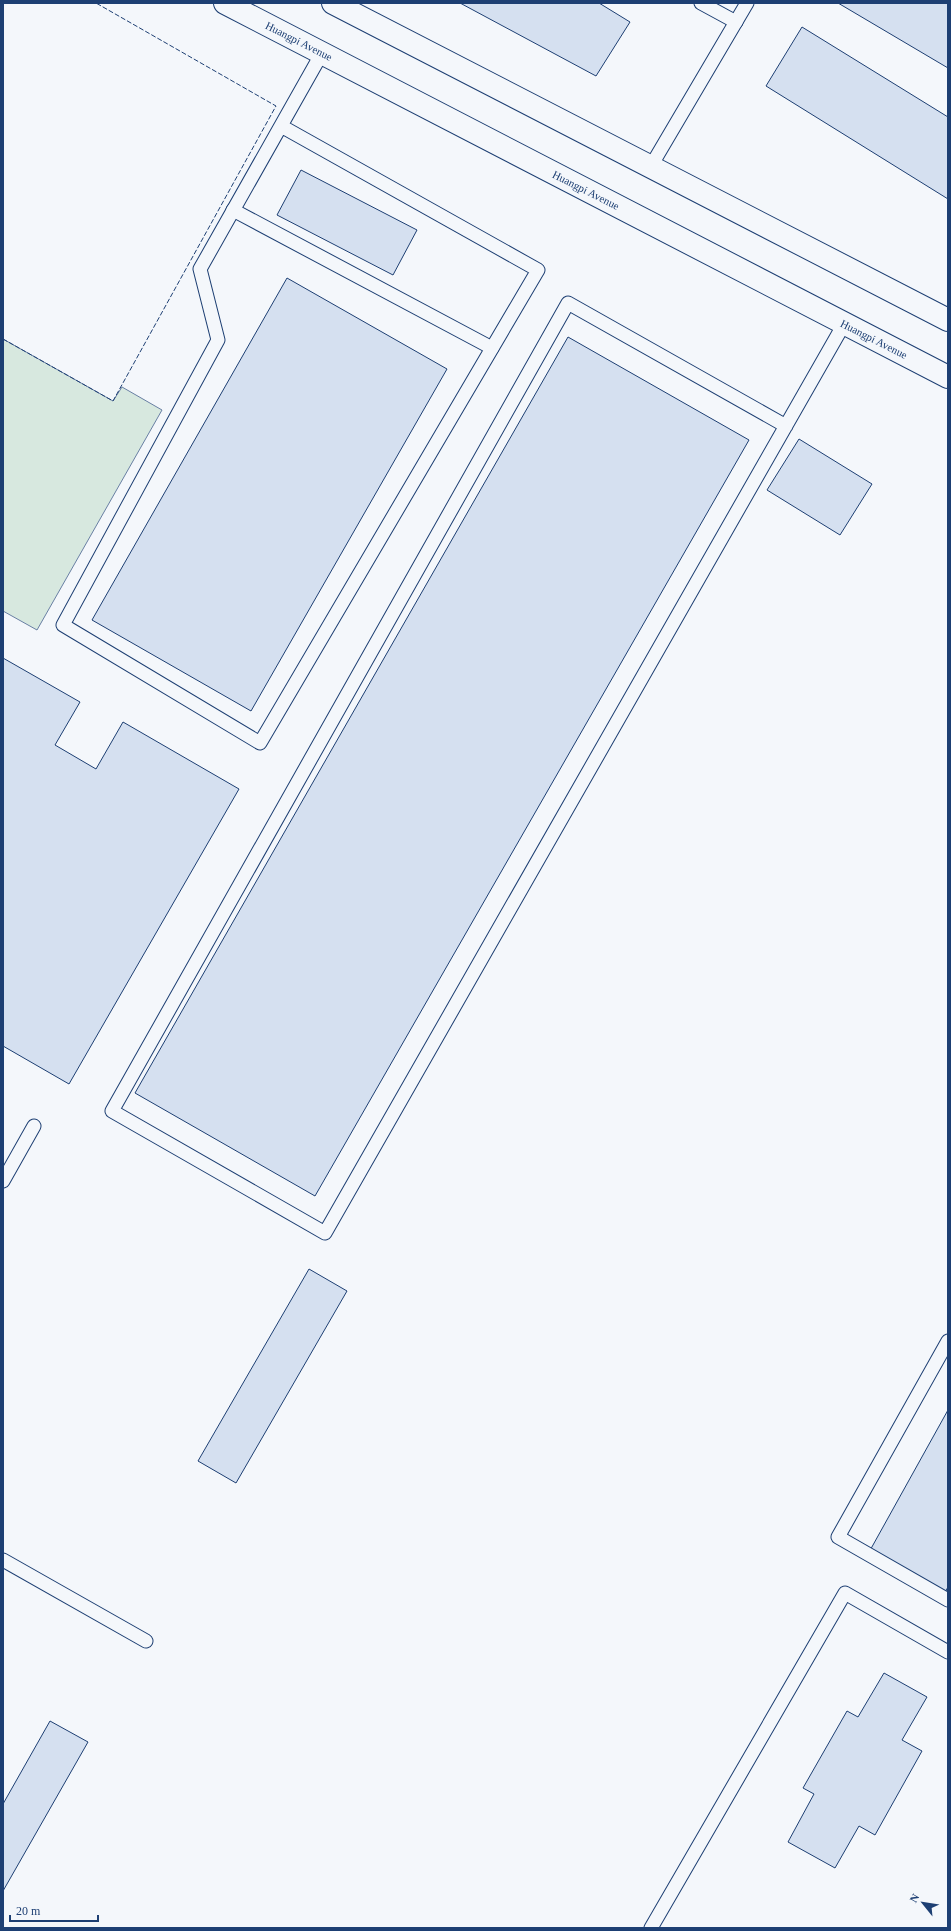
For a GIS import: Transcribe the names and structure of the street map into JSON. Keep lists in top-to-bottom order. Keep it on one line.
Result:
{"streets":{"street":["Huangpi Avenue"]},"scale_bar":"20 m","north":"top left"}
